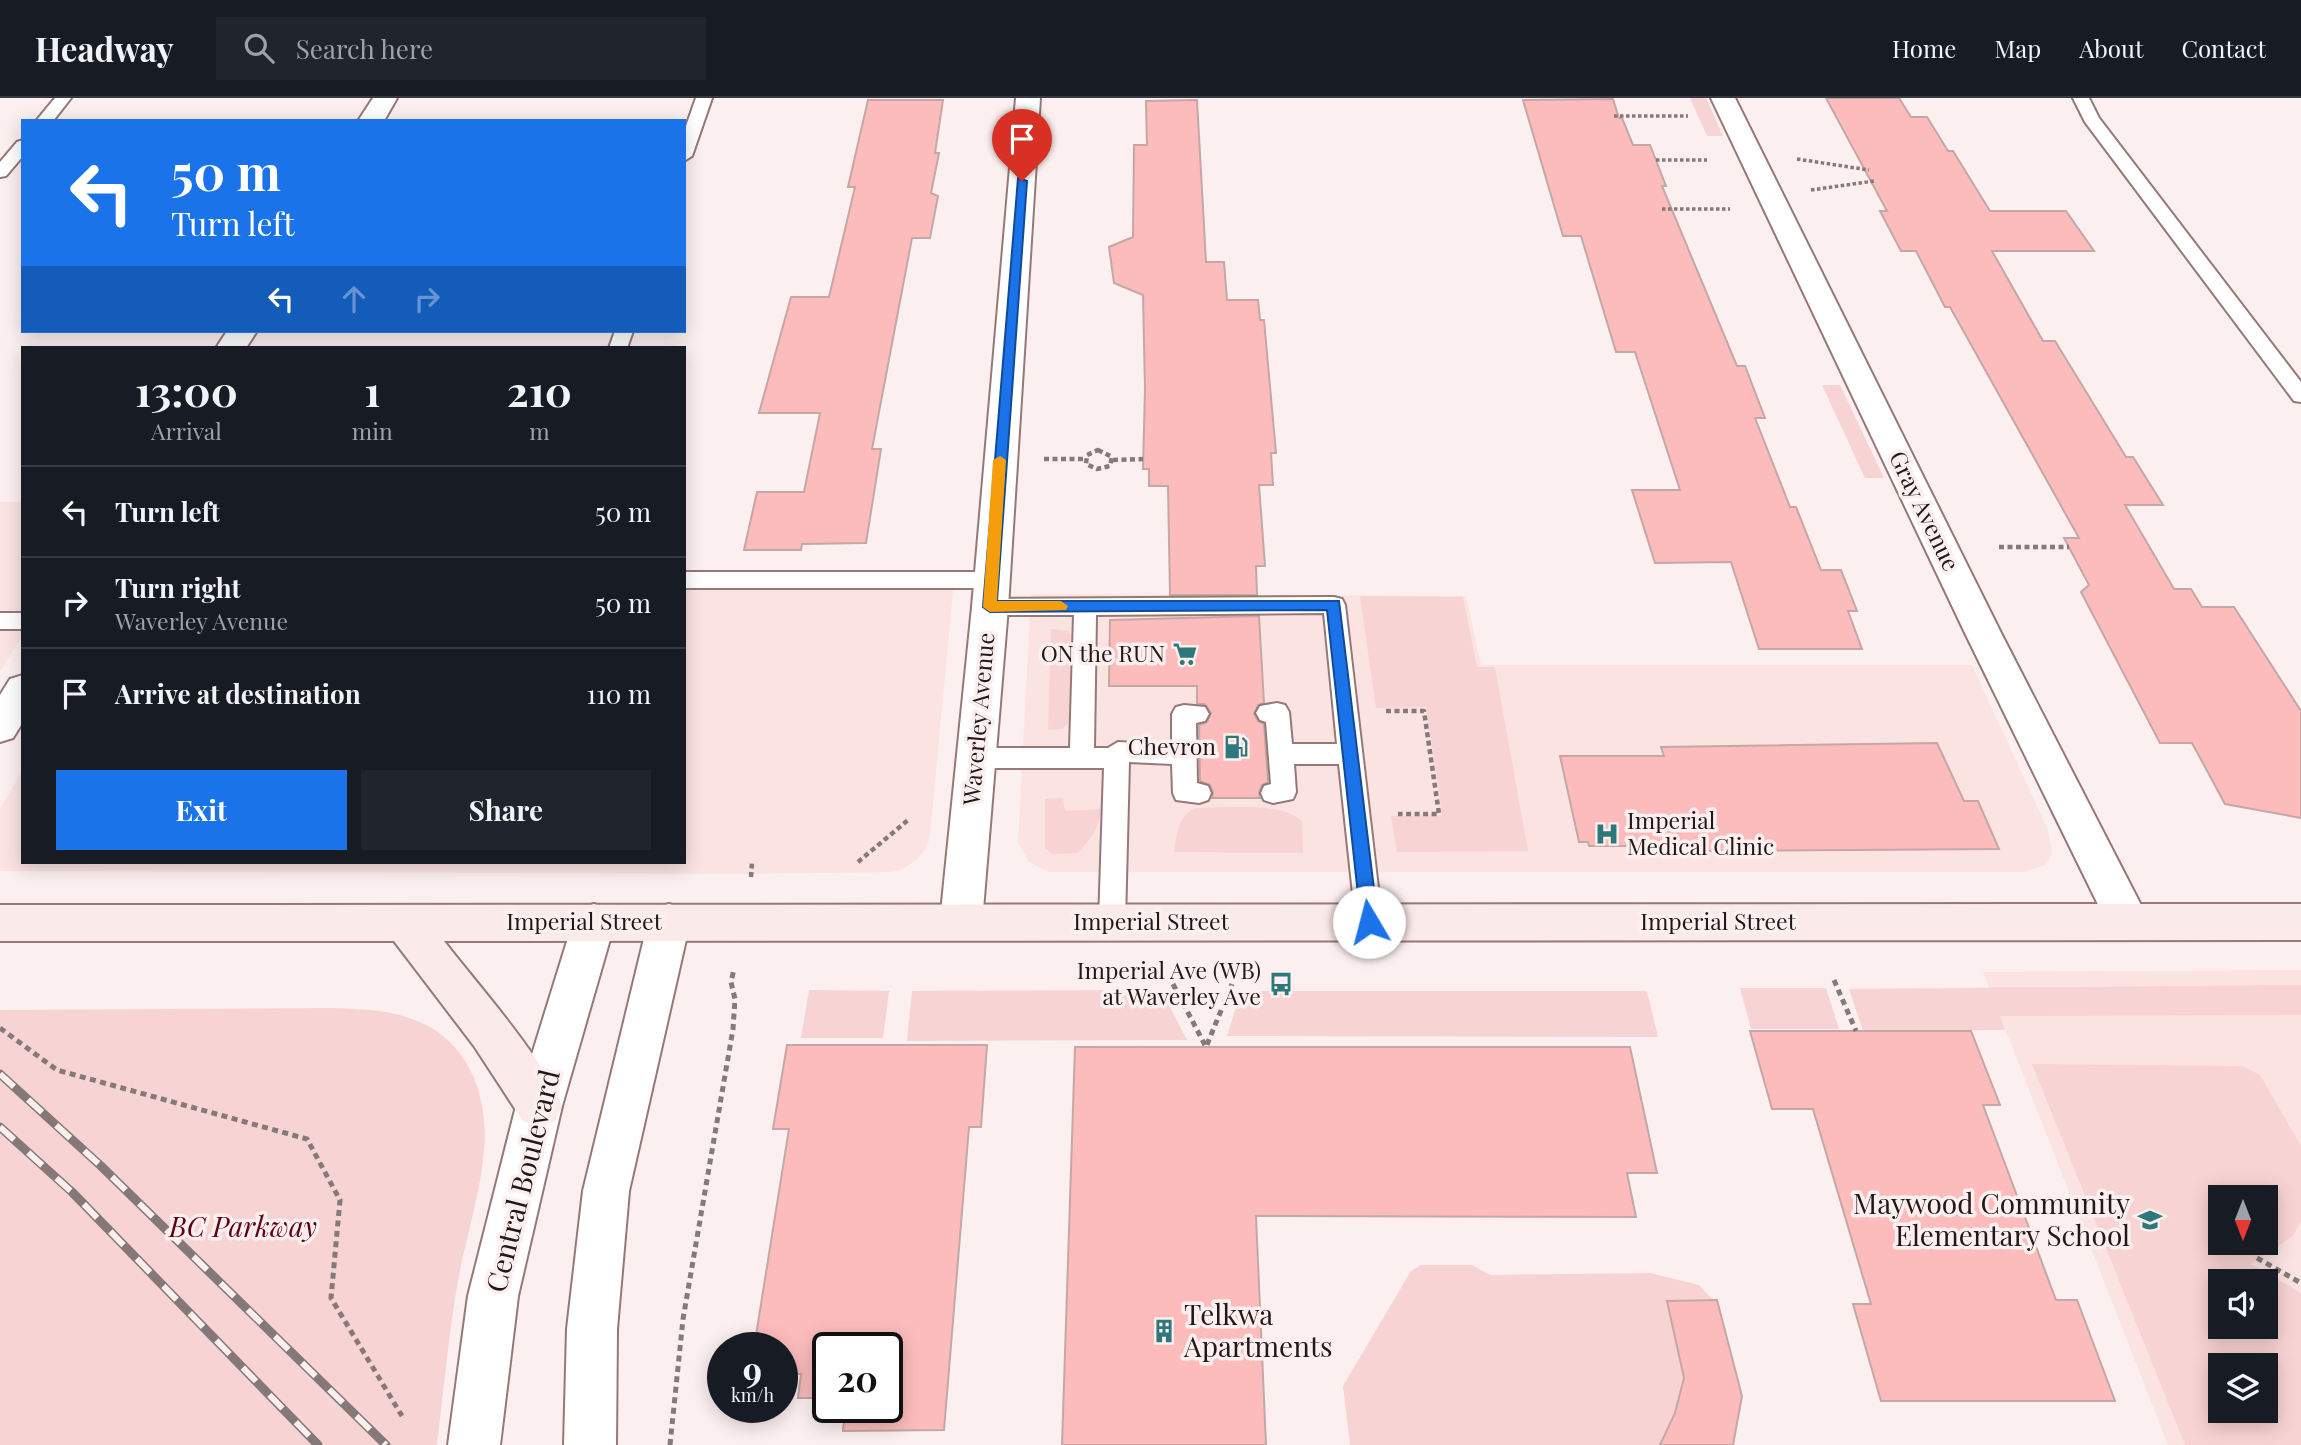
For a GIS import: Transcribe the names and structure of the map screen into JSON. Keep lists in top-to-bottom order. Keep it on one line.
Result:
{"streets":{"main road":["Imperial Street"],"street":["Gray Avenue","Waverley Avenue","Central Boulevard"]},"crossings":[["Gray Avenue","Imperial Street"],["Waverley Avenue","Imperial Street"],["Imperial Street","Central Boulevard"]],"parks":["BC Parkway"],"places":{"supermarket":["ON the RUN"],"fuel station":["Chevron"],"hospital":["Imperial Medical Clinic"],"bus stop":["Imperial Ave (WB) at Waverley Ave"],"school or university":["Maywood Community Elementary School"],"building":["Telkwa Apartments"]},"north":"bottom","page":{"header":"Headway","search":"Search here","nav":["Home","Map","About","Contact"],"turn":["50 m","Turn left"],"eta":["13:00","Arrival","1","min","210","m"],"list":[{"name":"Turn left","value":"50 m"},{"name":"Turn right","note":"Waverley Avenue","value":"50 m"},{"name":"Arrive at destination","value":"110 m"}],"buttons":["Exit","Share"],"speed":"9 km/h","limit":"20"}}
